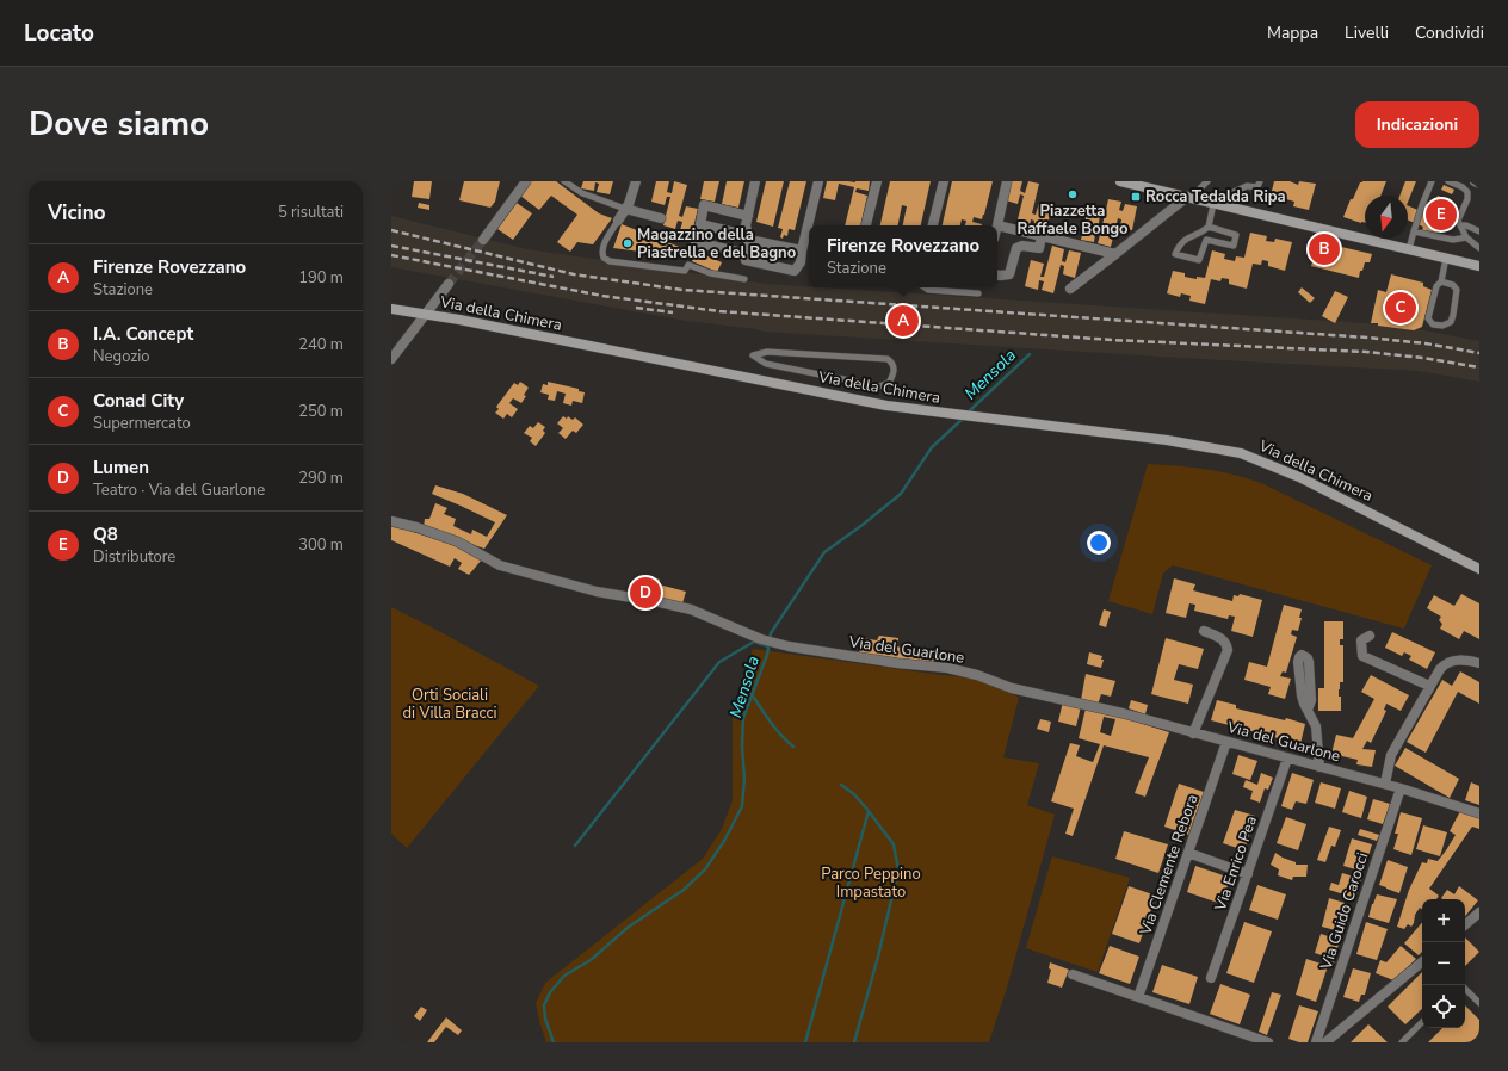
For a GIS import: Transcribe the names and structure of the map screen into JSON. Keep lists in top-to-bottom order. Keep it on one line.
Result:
{"streets":{"street":["Via della Chimera","Via del Guarlone","Via Enrico Pea","Via Clemente Rebora","Via Guido Carocci"]},"crossings":[["Via del Guarlone","Via Enrico Pea"],["Via del Guarlone","Via Clemente Rebora"],["Via del Guarlone","Via Guido Carocci"]],"water":["Mensola"],"parks":["Orti Sociali di Villa Bracci","Parco Peppino Impastato"],"places":{"other":["Piazzetta Raffaele Bongo","Magazzino della Piastrella e del Bagno"],"transit":["Rocca Tedalda Ripa"]},"north":"bottom","page":{"header":"Locato","nav":["Mappa","Livelli","Condividi"],"title":"Dove siamo","buttons":"Indicazioni","heading":["Vicino","5 risultati"],"pins":["E","B","C","A","D"],"popup":["Firenze Rovezzano","Stazione"],"list":[{"mark":"A","name":"Firenze Rovezzano","note":"Stazione","value":"190 m"},{"mark":"B","name":"I.A. Concept","note":"Negozio","value":"240 m"},{"mark":"C","name":"Conad City","note":"Supermercato","value":"250 m"},{"mark":"D","name":"Lumen","note":"Teatro · Via del Guarlone","value":"290 m"},{"mark":"E","name":"Q8","note":"Distributore","value":"300 m"}],"map_buttons":["+","−"]}}
